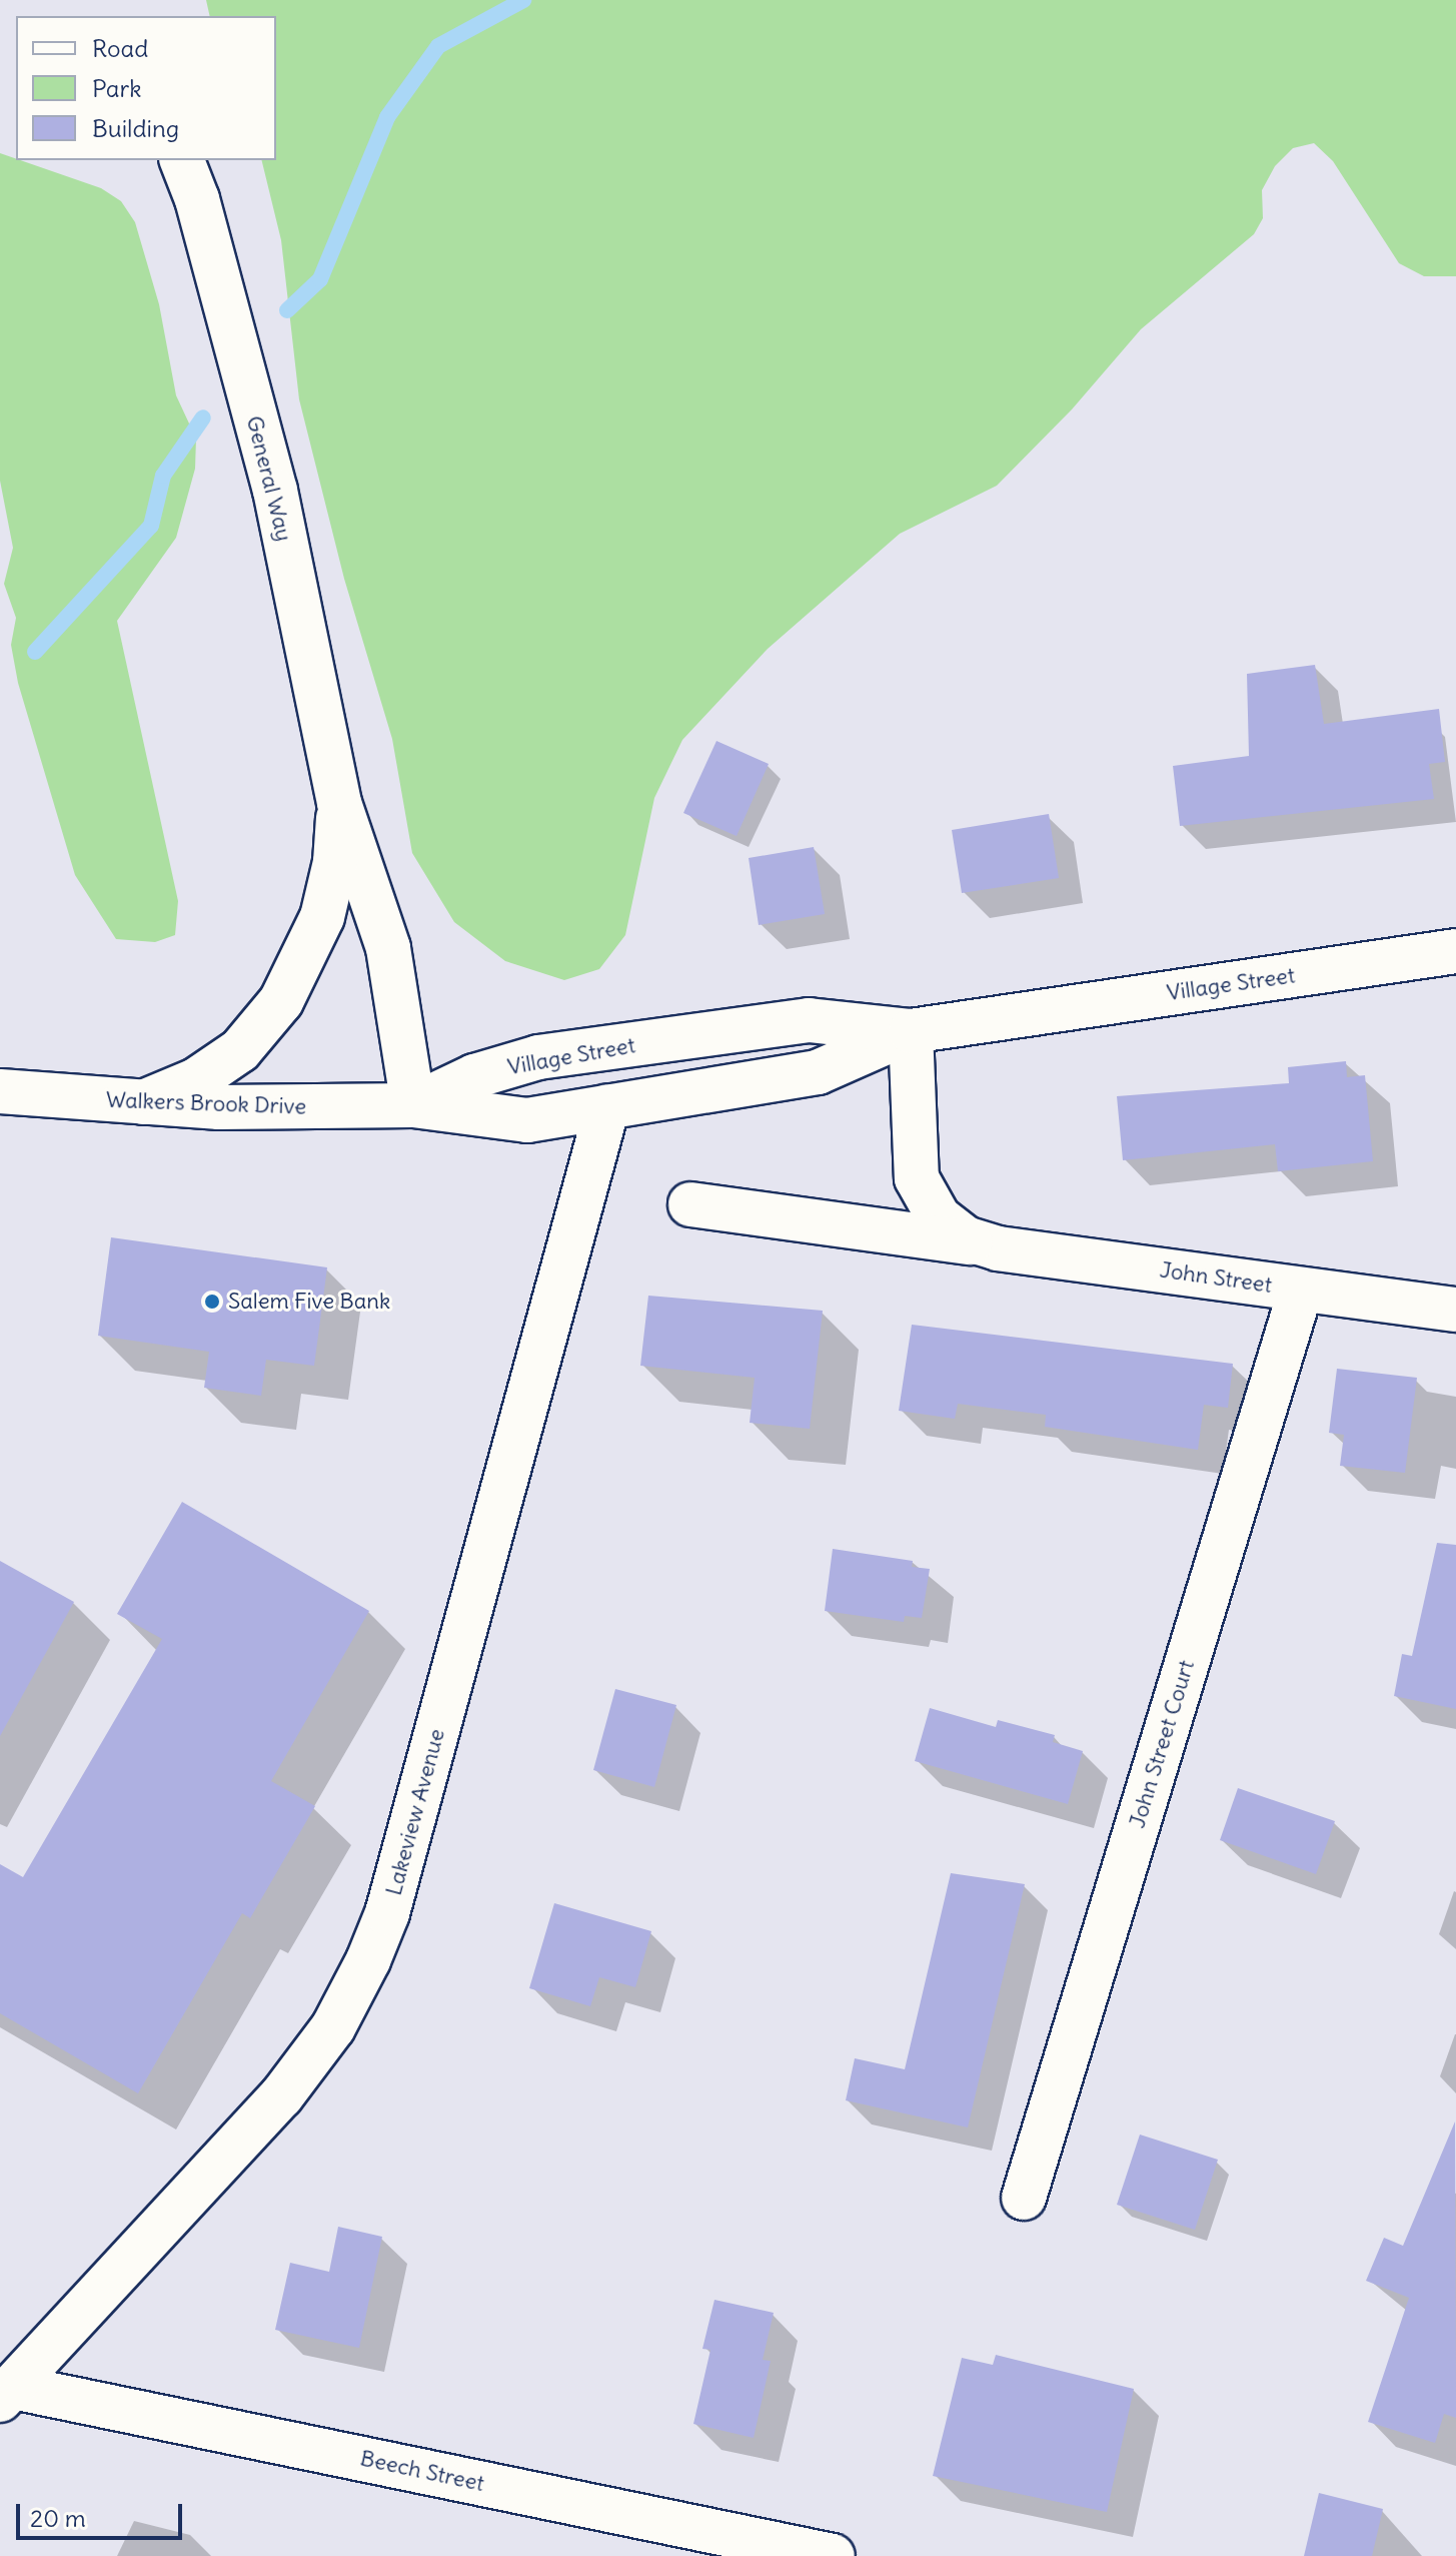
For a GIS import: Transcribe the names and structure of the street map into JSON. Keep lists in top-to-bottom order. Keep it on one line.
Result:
{"streets":{"street":["General Way","Village Street","Walkers Brook Drive","John Street","John Street Court","Lakeview Avenue","Beech Street"]},"crossings":[["General Way","Village Street"],["General Way","Walkers Brook Drive"],["Village Street","Walkers Brook Drive"],["Village Street","John Street"],["Village Street","Lakeview Avenue"],["John Street","John Street Court"],["Lakeview Avenue","Beech Street"]],"places":["Salem Five Bank"],"legend":["Road","Park","Building"],"scale_bar":"20 m"}
